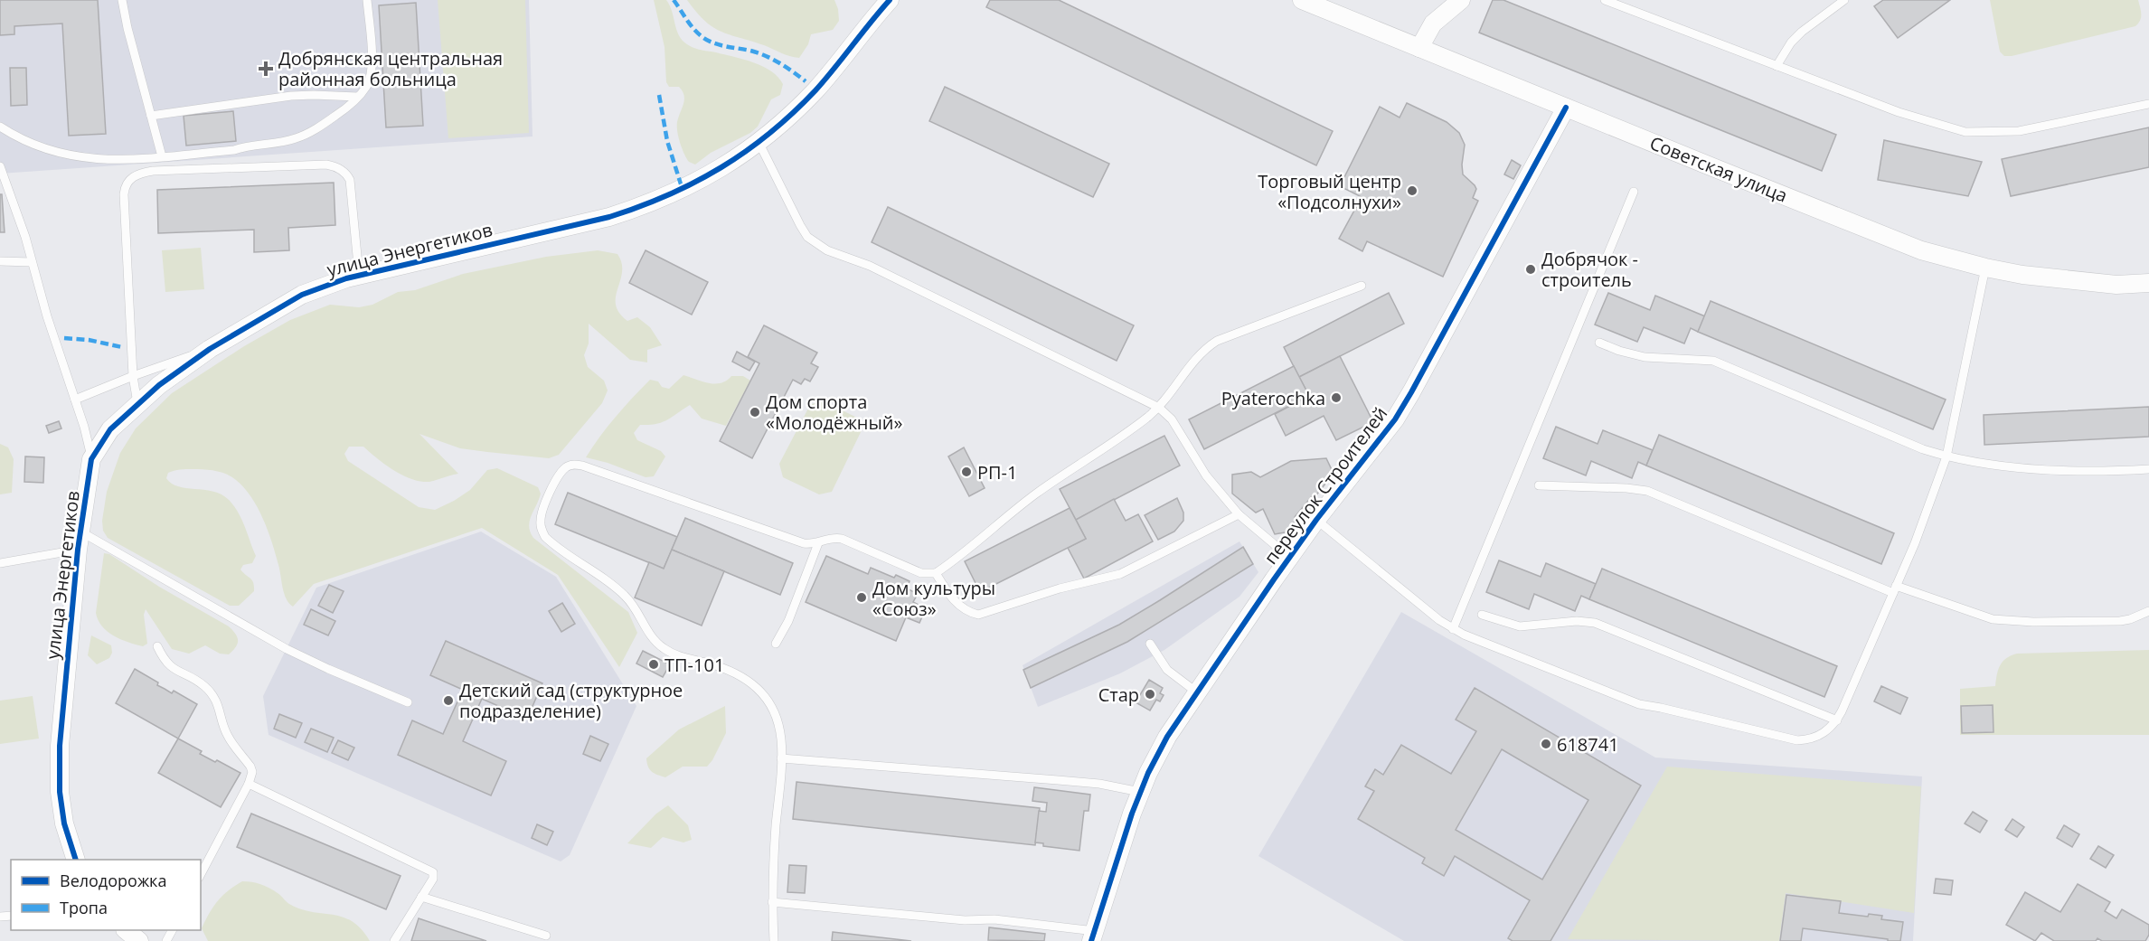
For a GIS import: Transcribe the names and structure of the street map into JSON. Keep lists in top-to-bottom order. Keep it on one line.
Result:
{"streets":{"street":["Советская улица","улица Энергетиков","переулок Строителей"]},"crossings":[["Советская улица","переулок Строителей"]],"places":{"health":["Добрянская центральная районная больница"],"other":["Торговый центр «Подсолнухи»","Добрячок - строитель","Pyaterochka","Дом спорта «Молодёжный»","РП-1","Дом культуры «Союз»","ТП-101","Стар","Детский сад (структурное подразделение)","618741"]},"legend":["Велодорожка","Тропа"]}
